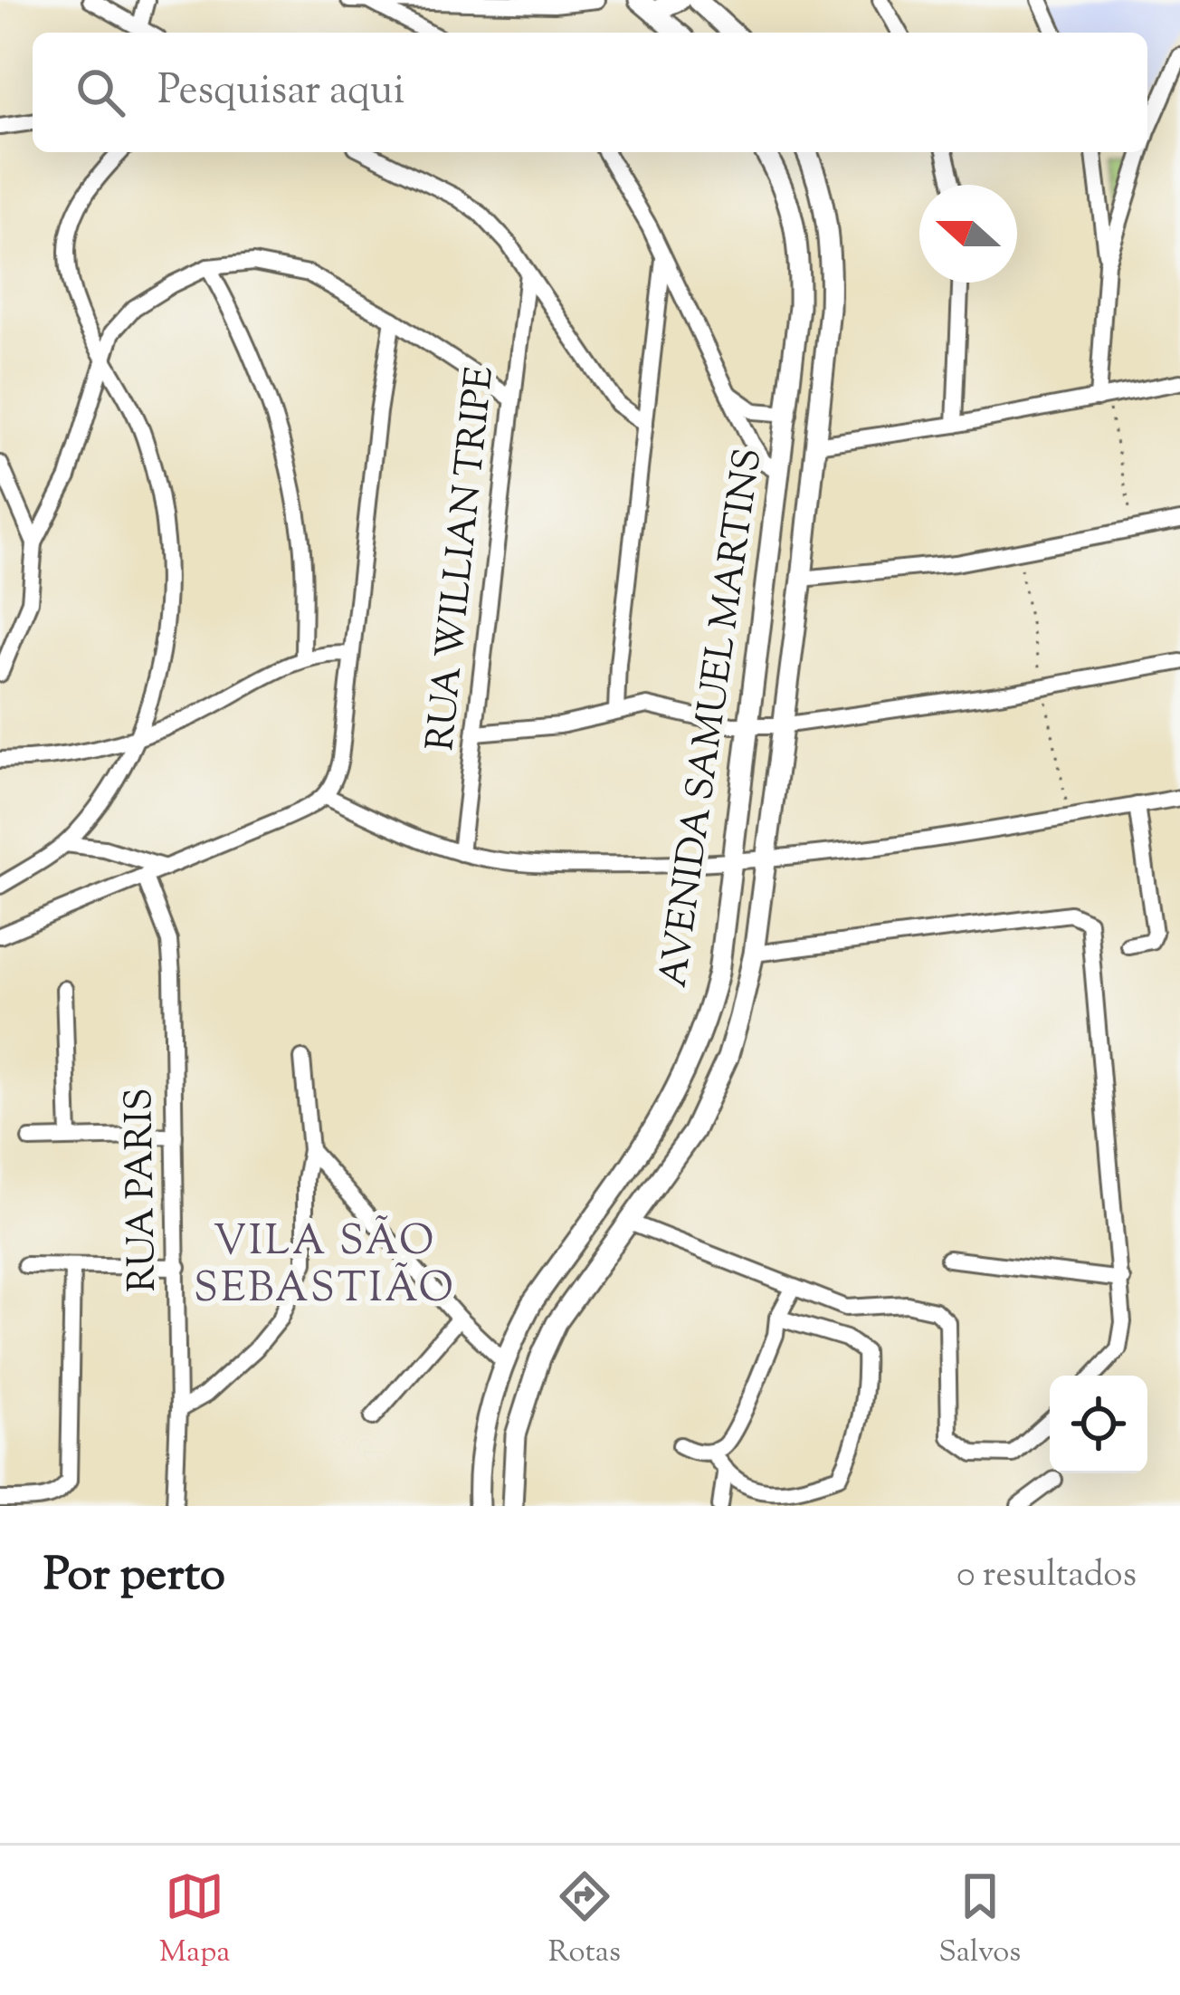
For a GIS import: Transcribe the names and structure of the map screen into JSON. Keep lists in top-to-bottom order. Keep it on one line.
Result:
{"streets":{"main road":["AVENIDA SAMUEL MARTINS"],"street":["RUA WILLIAN TRIPE","RUA PARIS"]},"districts":["VILA SÃO SEBASTIÃO"],"north":"left","page":{"search":"Pesquisar aqui","heading":["Por perto","0 resultados"],"nav":["Mapa","Rotas","Salvos"]}}
